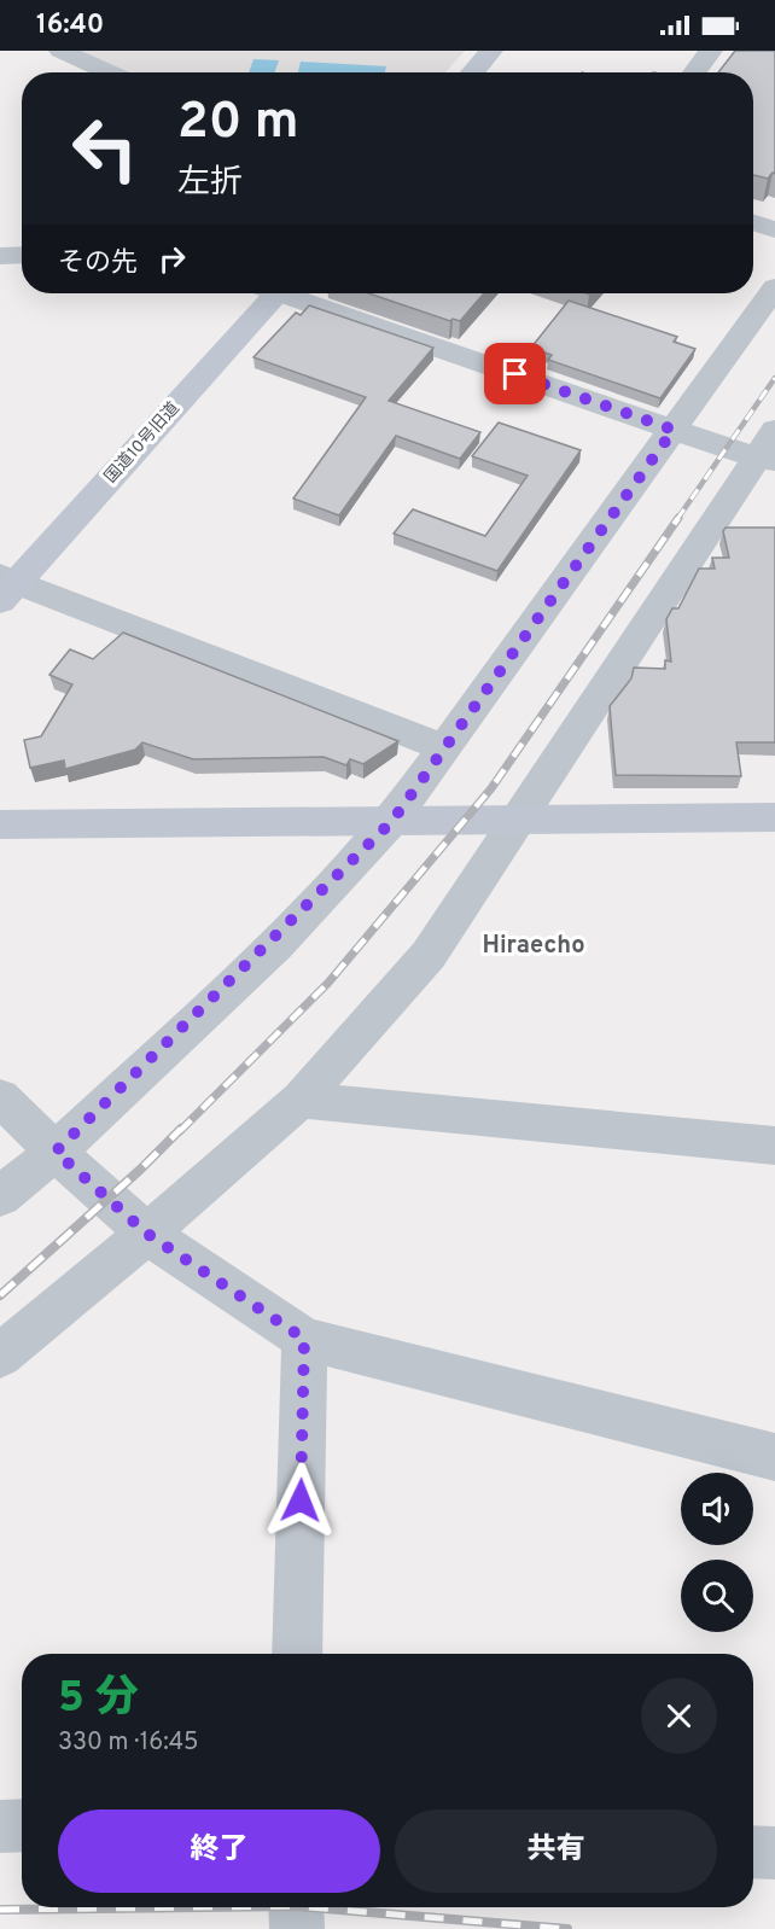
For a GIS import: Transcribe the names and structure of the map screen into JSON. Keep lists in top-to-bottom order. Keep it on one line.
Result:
{"streets":{"street":["国道10号旧道"]},"districts":["Hiraecho"],"page":{"status":"16:40","turn":["20 m","左折"],"then":"その先","heading":["5 分","330 m · 16:45"],"buttons":["終了","共有"]}}
